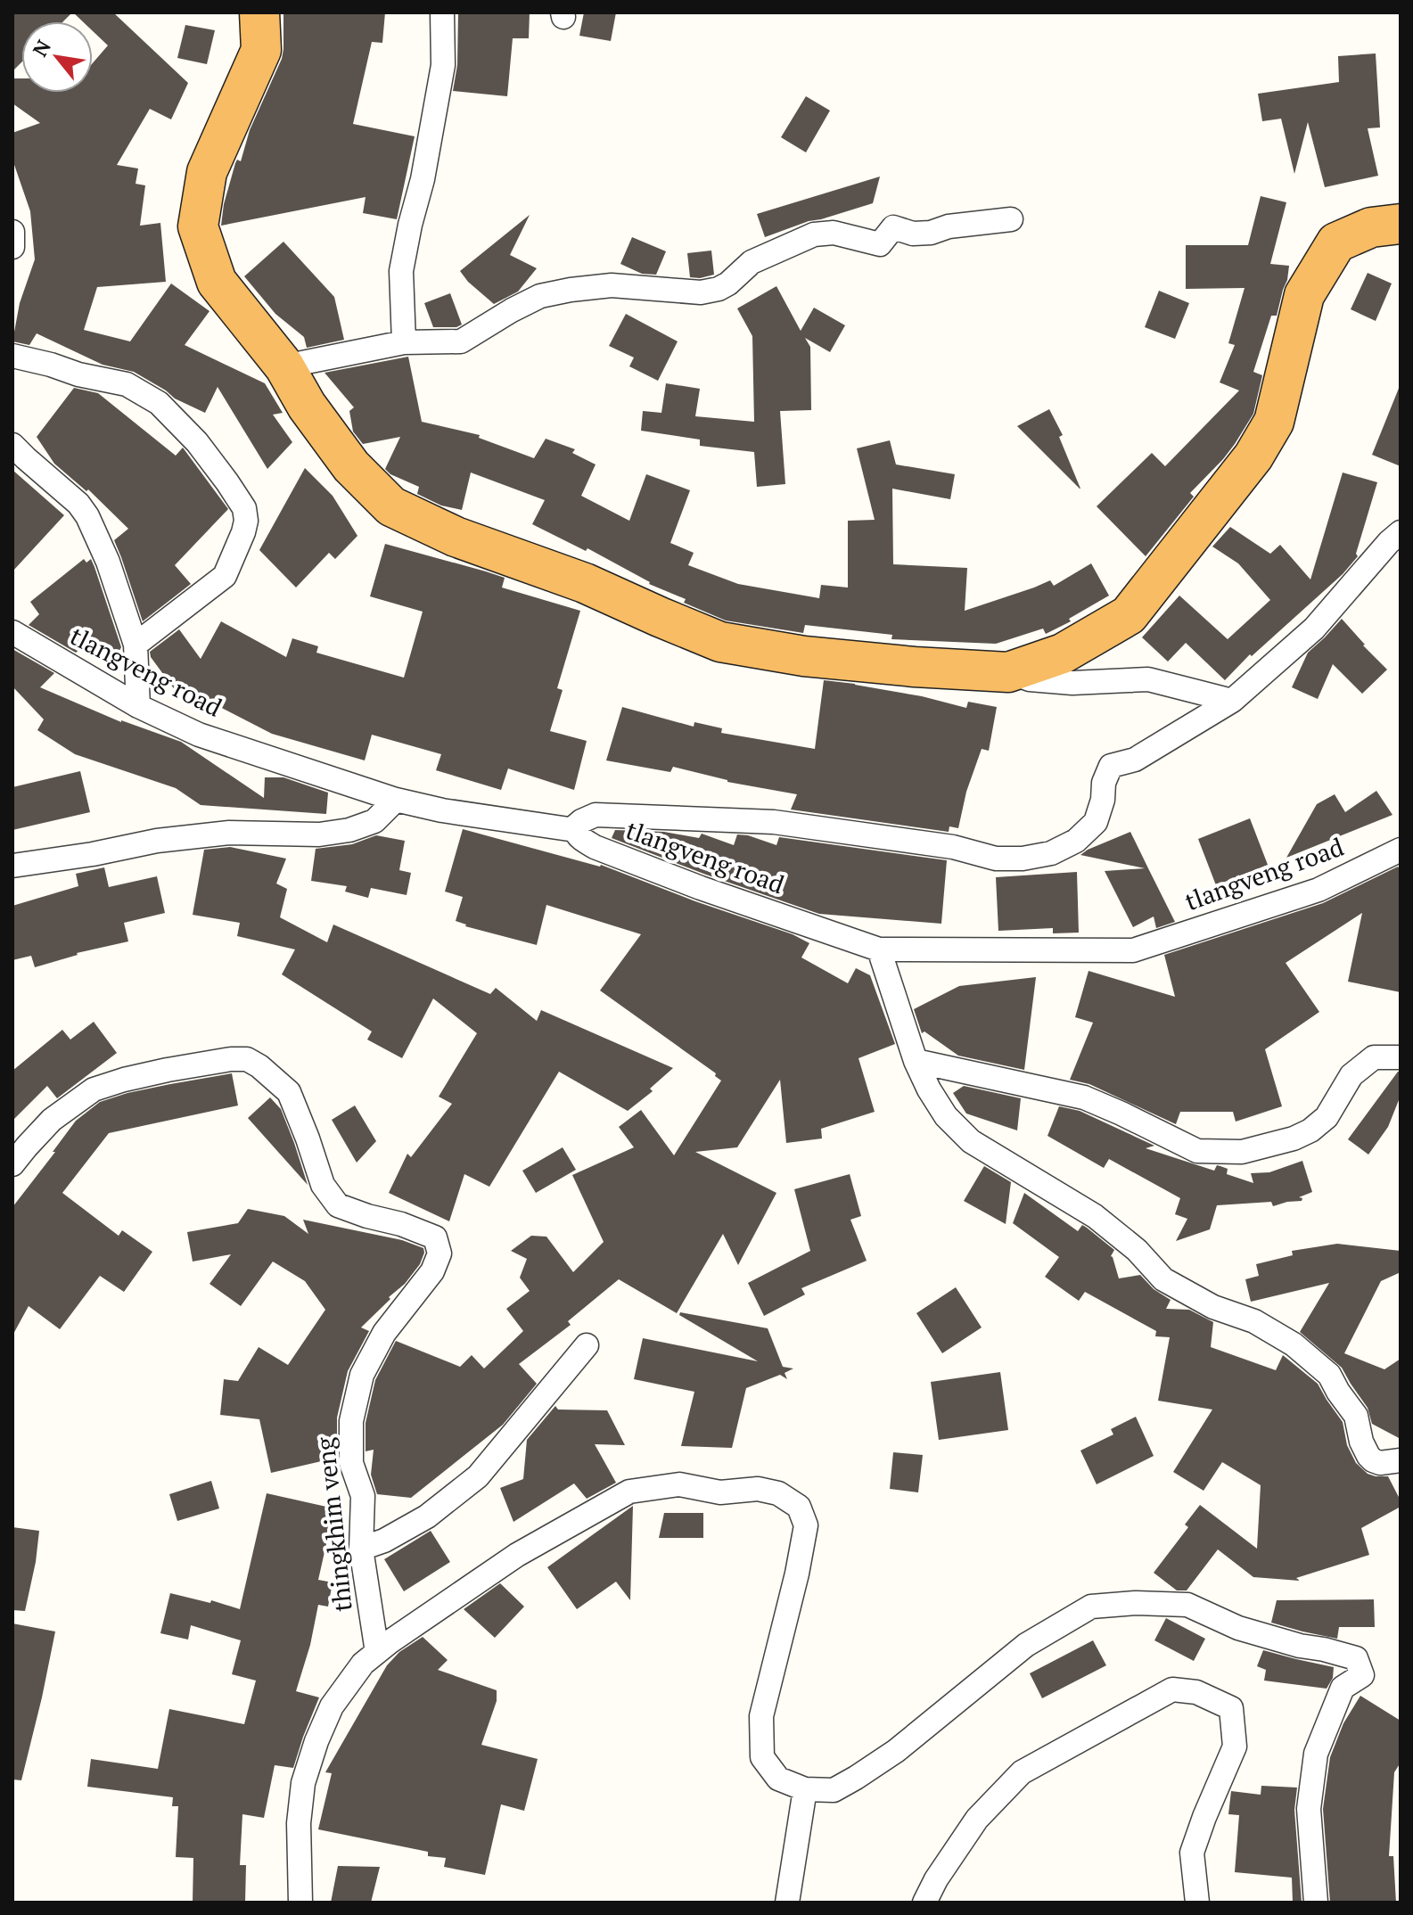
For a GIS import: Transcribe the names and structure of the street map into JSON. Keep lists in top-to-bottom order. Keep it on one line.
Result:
{"streets":{"street":["tlangveng road","thingkhim veng"]},"north":"top left"}
